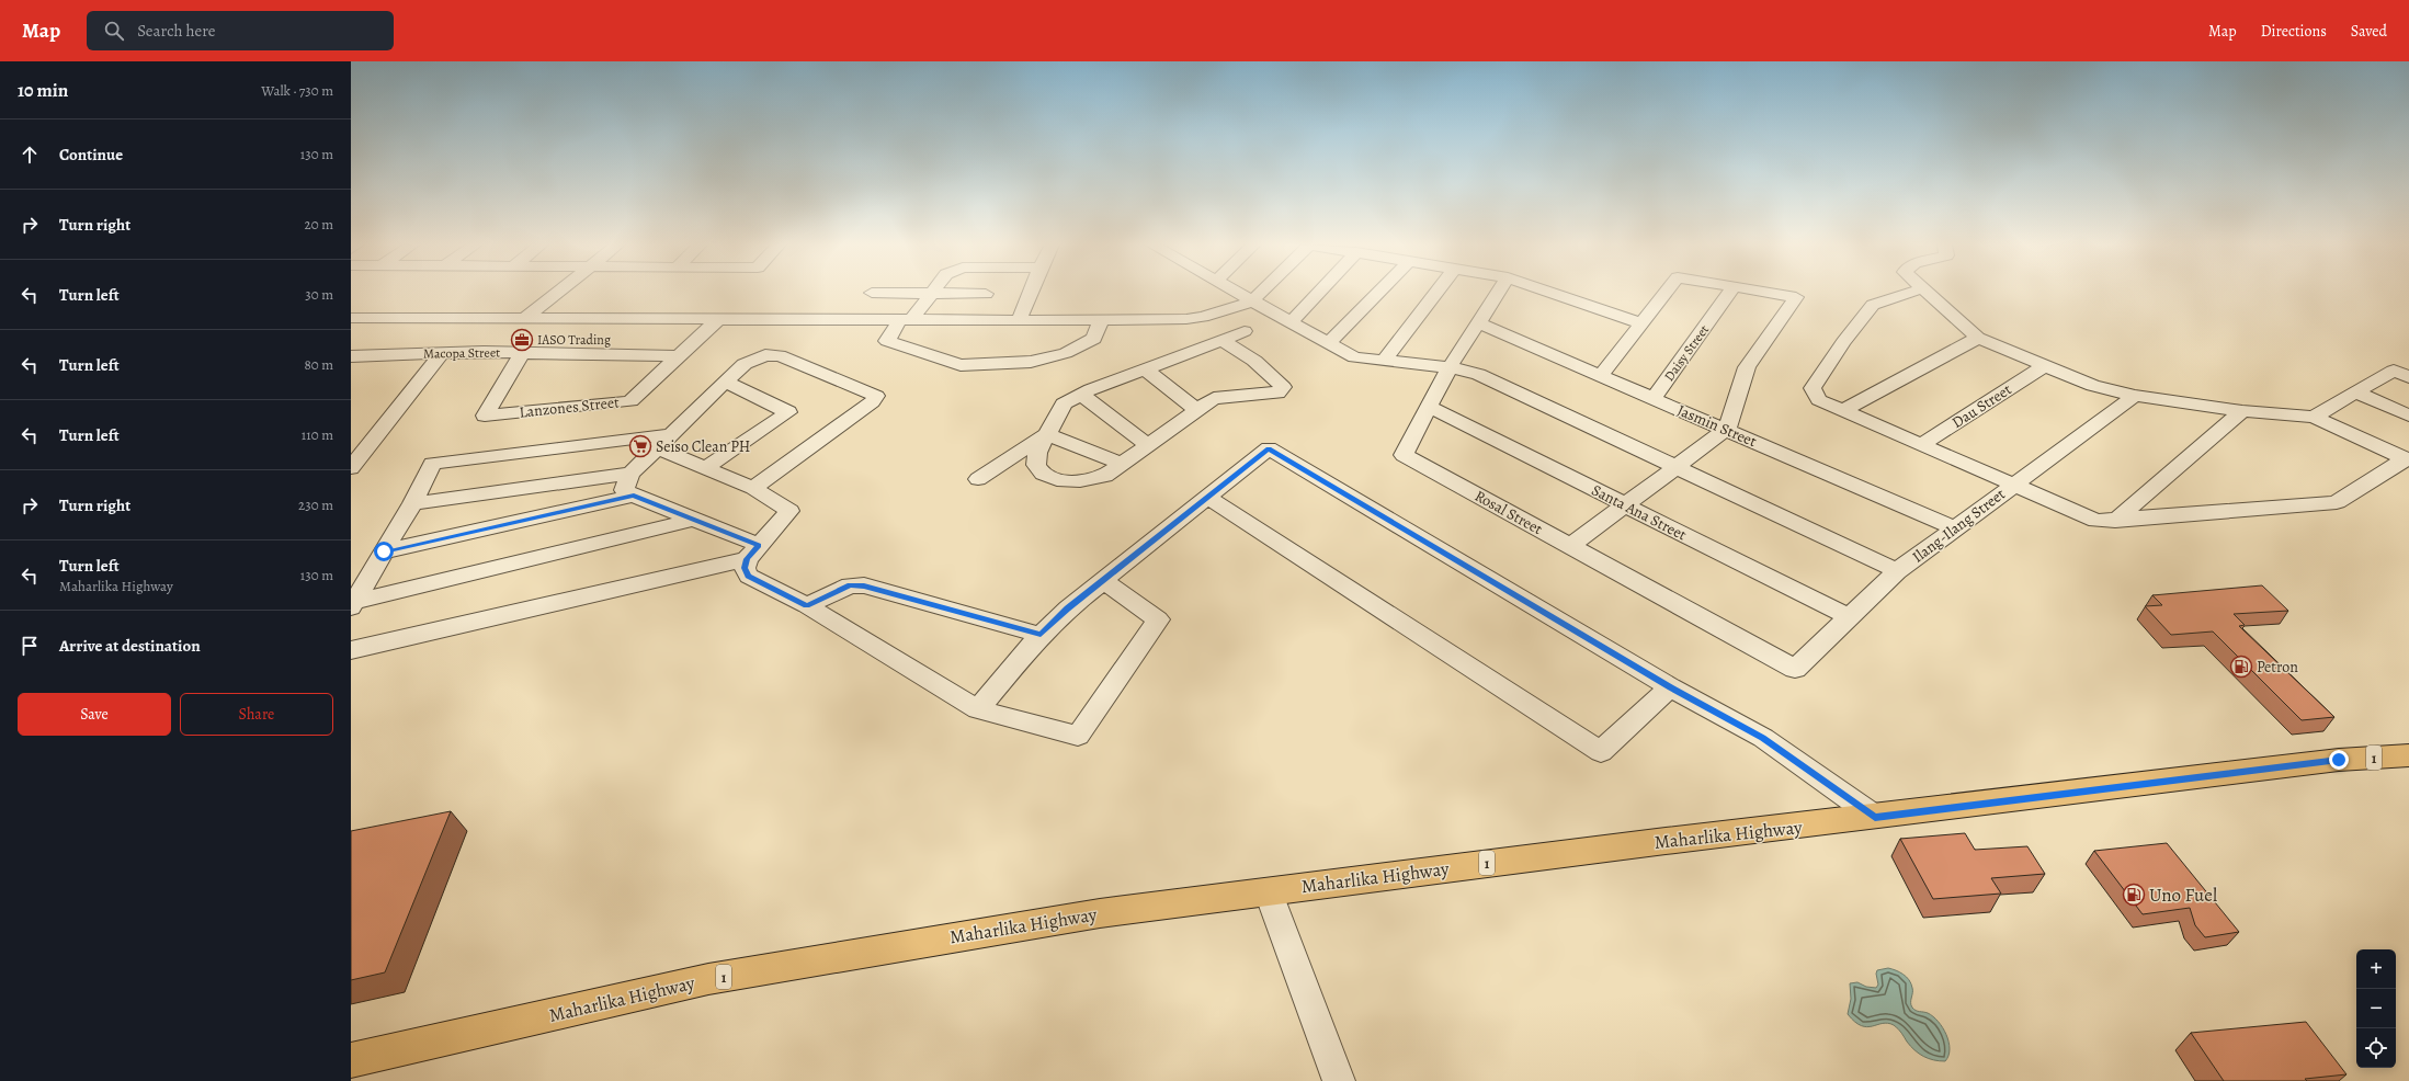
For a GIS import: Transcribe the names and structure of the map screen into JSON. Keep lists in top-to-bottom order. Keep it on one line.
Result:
{"streets":{"main road":["1","Maharlika Highway"],"street":["Macopa Street","Daisy Street","Dau Street","Lanzones Street","Jasmin Street","Rosal Street","Santa Ana Street","Ilang-Ilang Street"]},"crossings":[["Macopa Street","Lanzones Street"],["Daisy Street","Jasmin Street"],["Jasmin Street","Rosal Street"],["Jasmin Street","Ilang-Ilang Street"],["Rosal Street","Santa Ana Street"],["Rosal Street","Ilang-Ilang Street"],["Santa Ana Street","Ilang-Ilang Street"]],"places":{"office":["IASO Trading"],"supermarket":["Seiso Clean PH"],"fuel station":["Petron","Uno Fuel"]},"page":{"header":"Map","search":"Search here","nav":["Map","Directions","Saved"],"heading":["10 min","Walk · 730 m"],"list":[["Continue","130 m"],["Turn right","20 m"],["Turn left","30 m"],["Turn left","80 m"],["Turn left","110 m"],["Turn right","230 m"],["Turn left","Maharlika Highway","130 m"],"Arrive at destination"],"buttons":["Save","Share"],"map_buttons":["+","−"]}}
